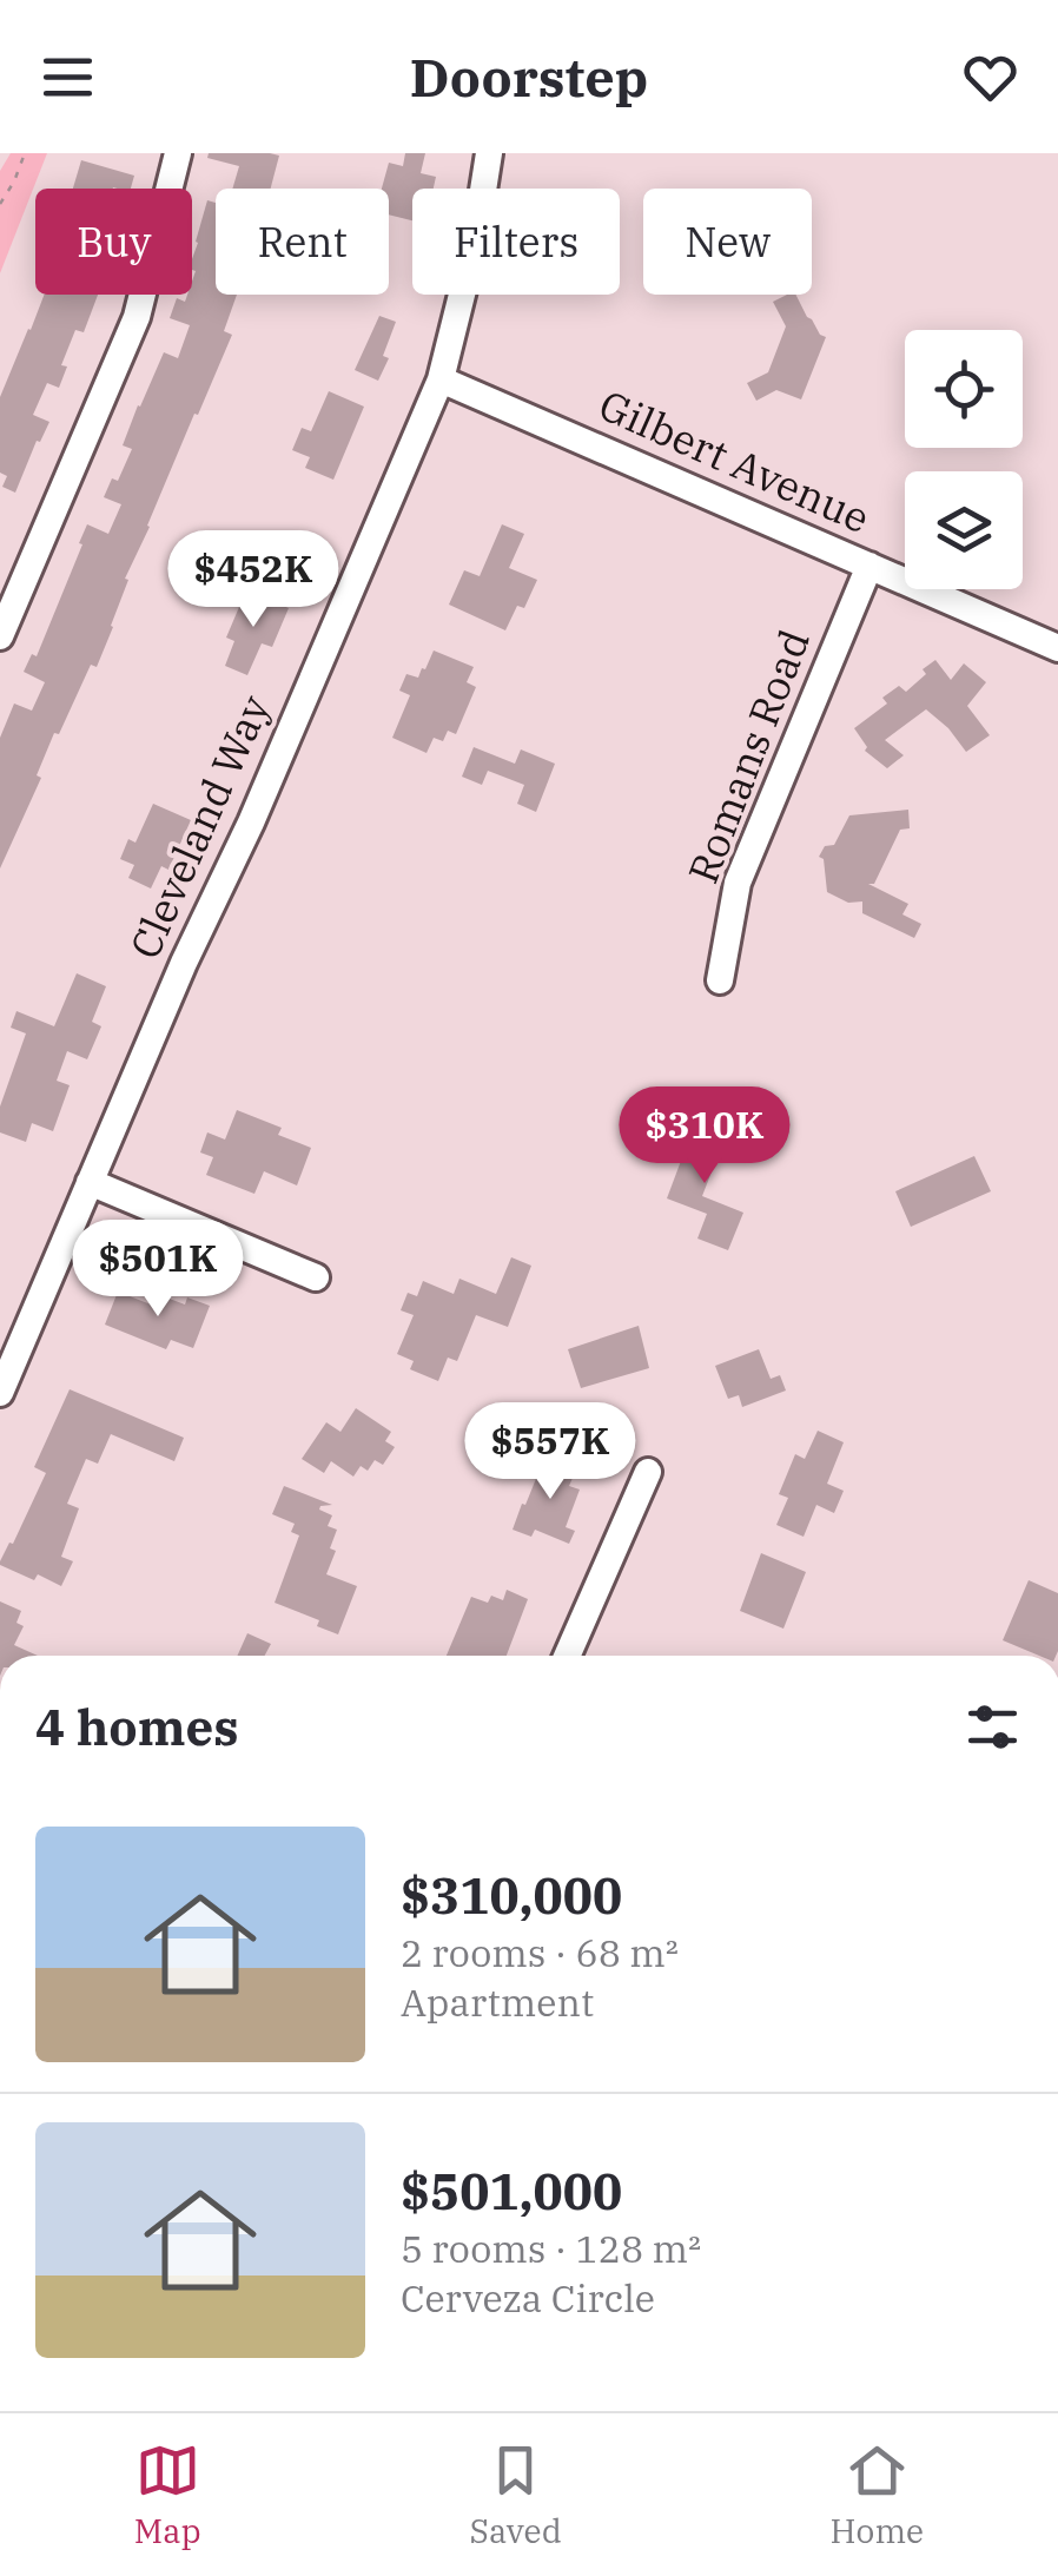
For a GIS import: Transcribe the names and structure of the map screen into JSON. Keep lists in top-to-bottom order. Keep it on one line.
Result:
{"streets":{"street":["Gilbert Avenue","Romans Road","Cleveland Way"]},"crossings":[["Gilbert Avenue","Romans Road"],["Gilbert Avenue","Cleveland Way"]],"page":{"header":"Doorstep","chip":["Buy","Rent","Filters","New"],"price":["$452K","$310K","$501K","$557K"],"heading":"4 homes","list":[{"name":"$310,000","note":"2 rooms · 68 m² · Apartment"},{"name":"$501,000","note":"5 rooms · 128 m² · Cerveza Circle"}],"tabs":["Map","Saved","Home"]}}
